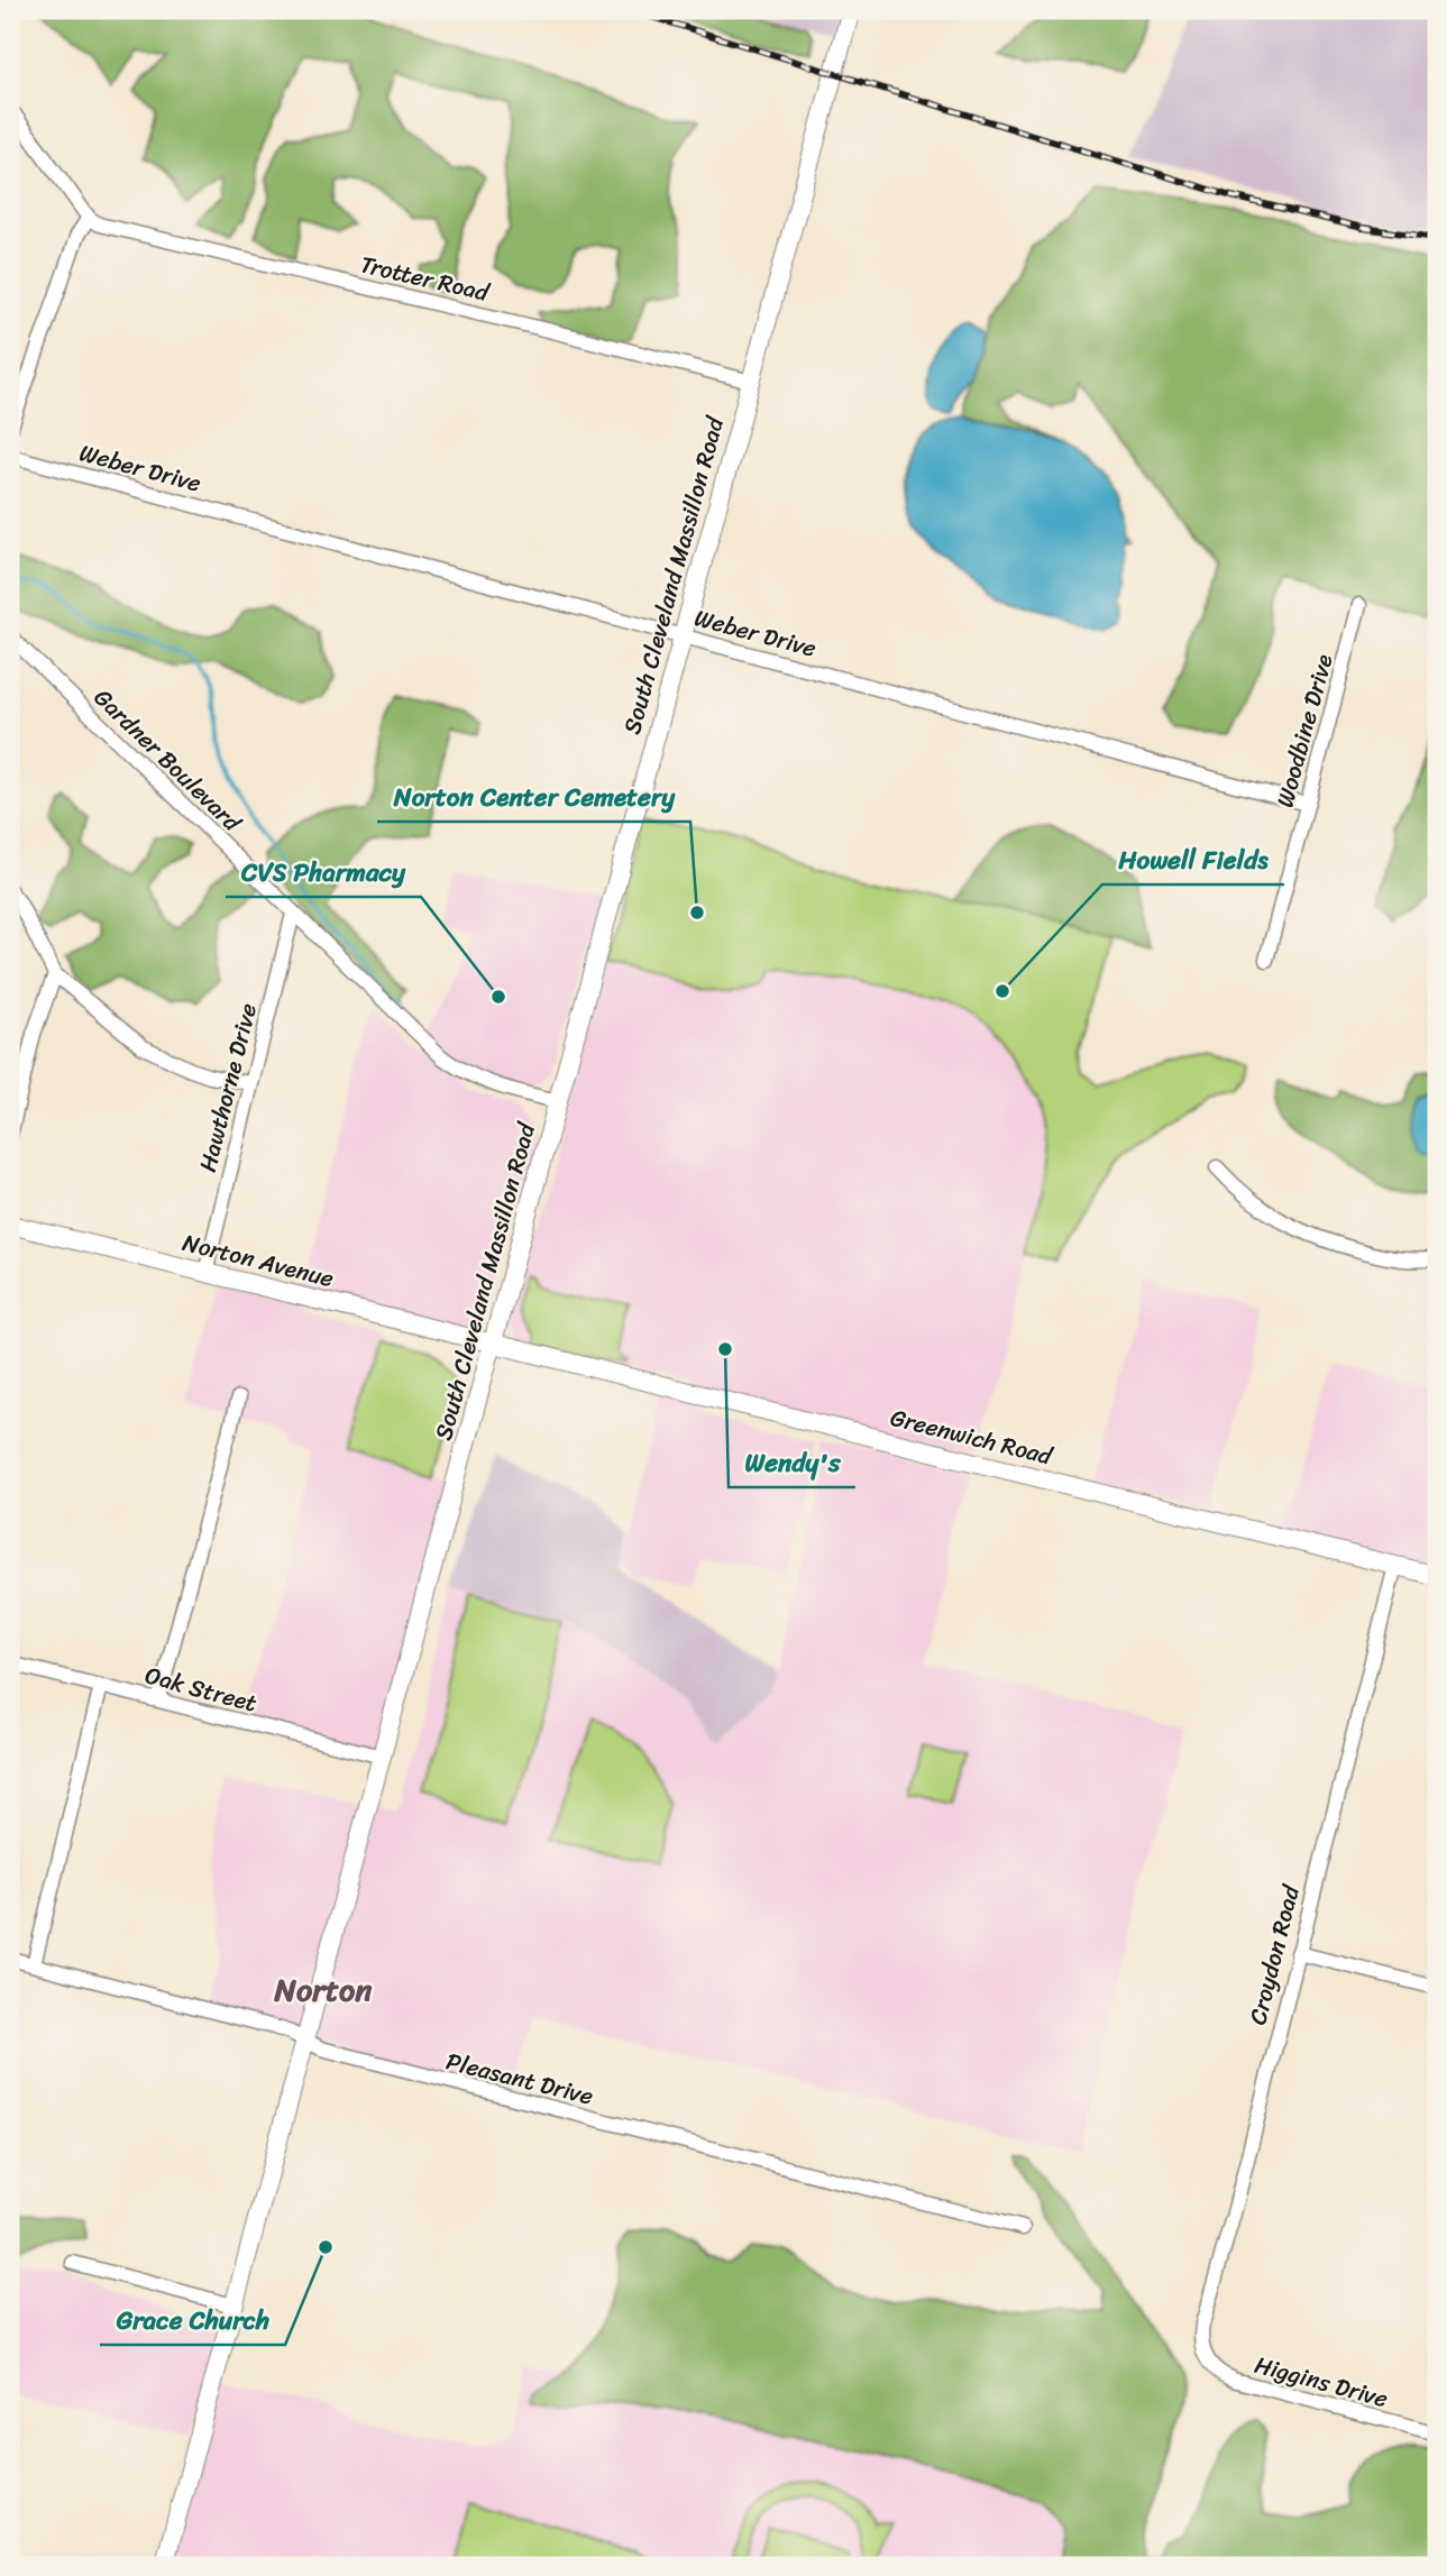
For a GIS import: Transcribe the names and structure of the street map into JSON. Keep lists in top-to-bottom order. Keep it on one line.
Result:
{"streets":{"main road":["South Cleveland Massillon Road","Norton Avenue","Greenwich Road"],"street":["Trotter Road","Weber Drive","Woodbine Drive","Gardner Boulevard","Hawthorne Drive","Oak Street","Croydon Road","Pleasant Drive","Higgins Drive"]},"crossings":[["Trotter Road","South Cleveland Massillon Road"],["Weber Drive","South Cleveland Massillon Road"],["Weber Drive","Woodbine Drive"],["South Cleveland Massillon Road","Gardner Boulevard"],["South Cleveland Massillon Road","Norton Avenue"],["South Cleveland Massillon Road","Greenwich Road"],["South Cleveland Massillon Road","Oak Street"],["South Cleveland Massillon Road","Pleasant Drive"],["Gardner Boulevard","Hawthorne Drive"],["Hawthorne Drive","Norton Avenue"],["Norton Avenue","Greenwich Road"],["Greenwich Road","Croydon Road"],["Croydon Road","Higgins Drive"]],"districts":["Norton"],"places":["Norton Center Cemetery","Howell Fields","CVS Pharmacy","Wendy's","Grace Church"]}
